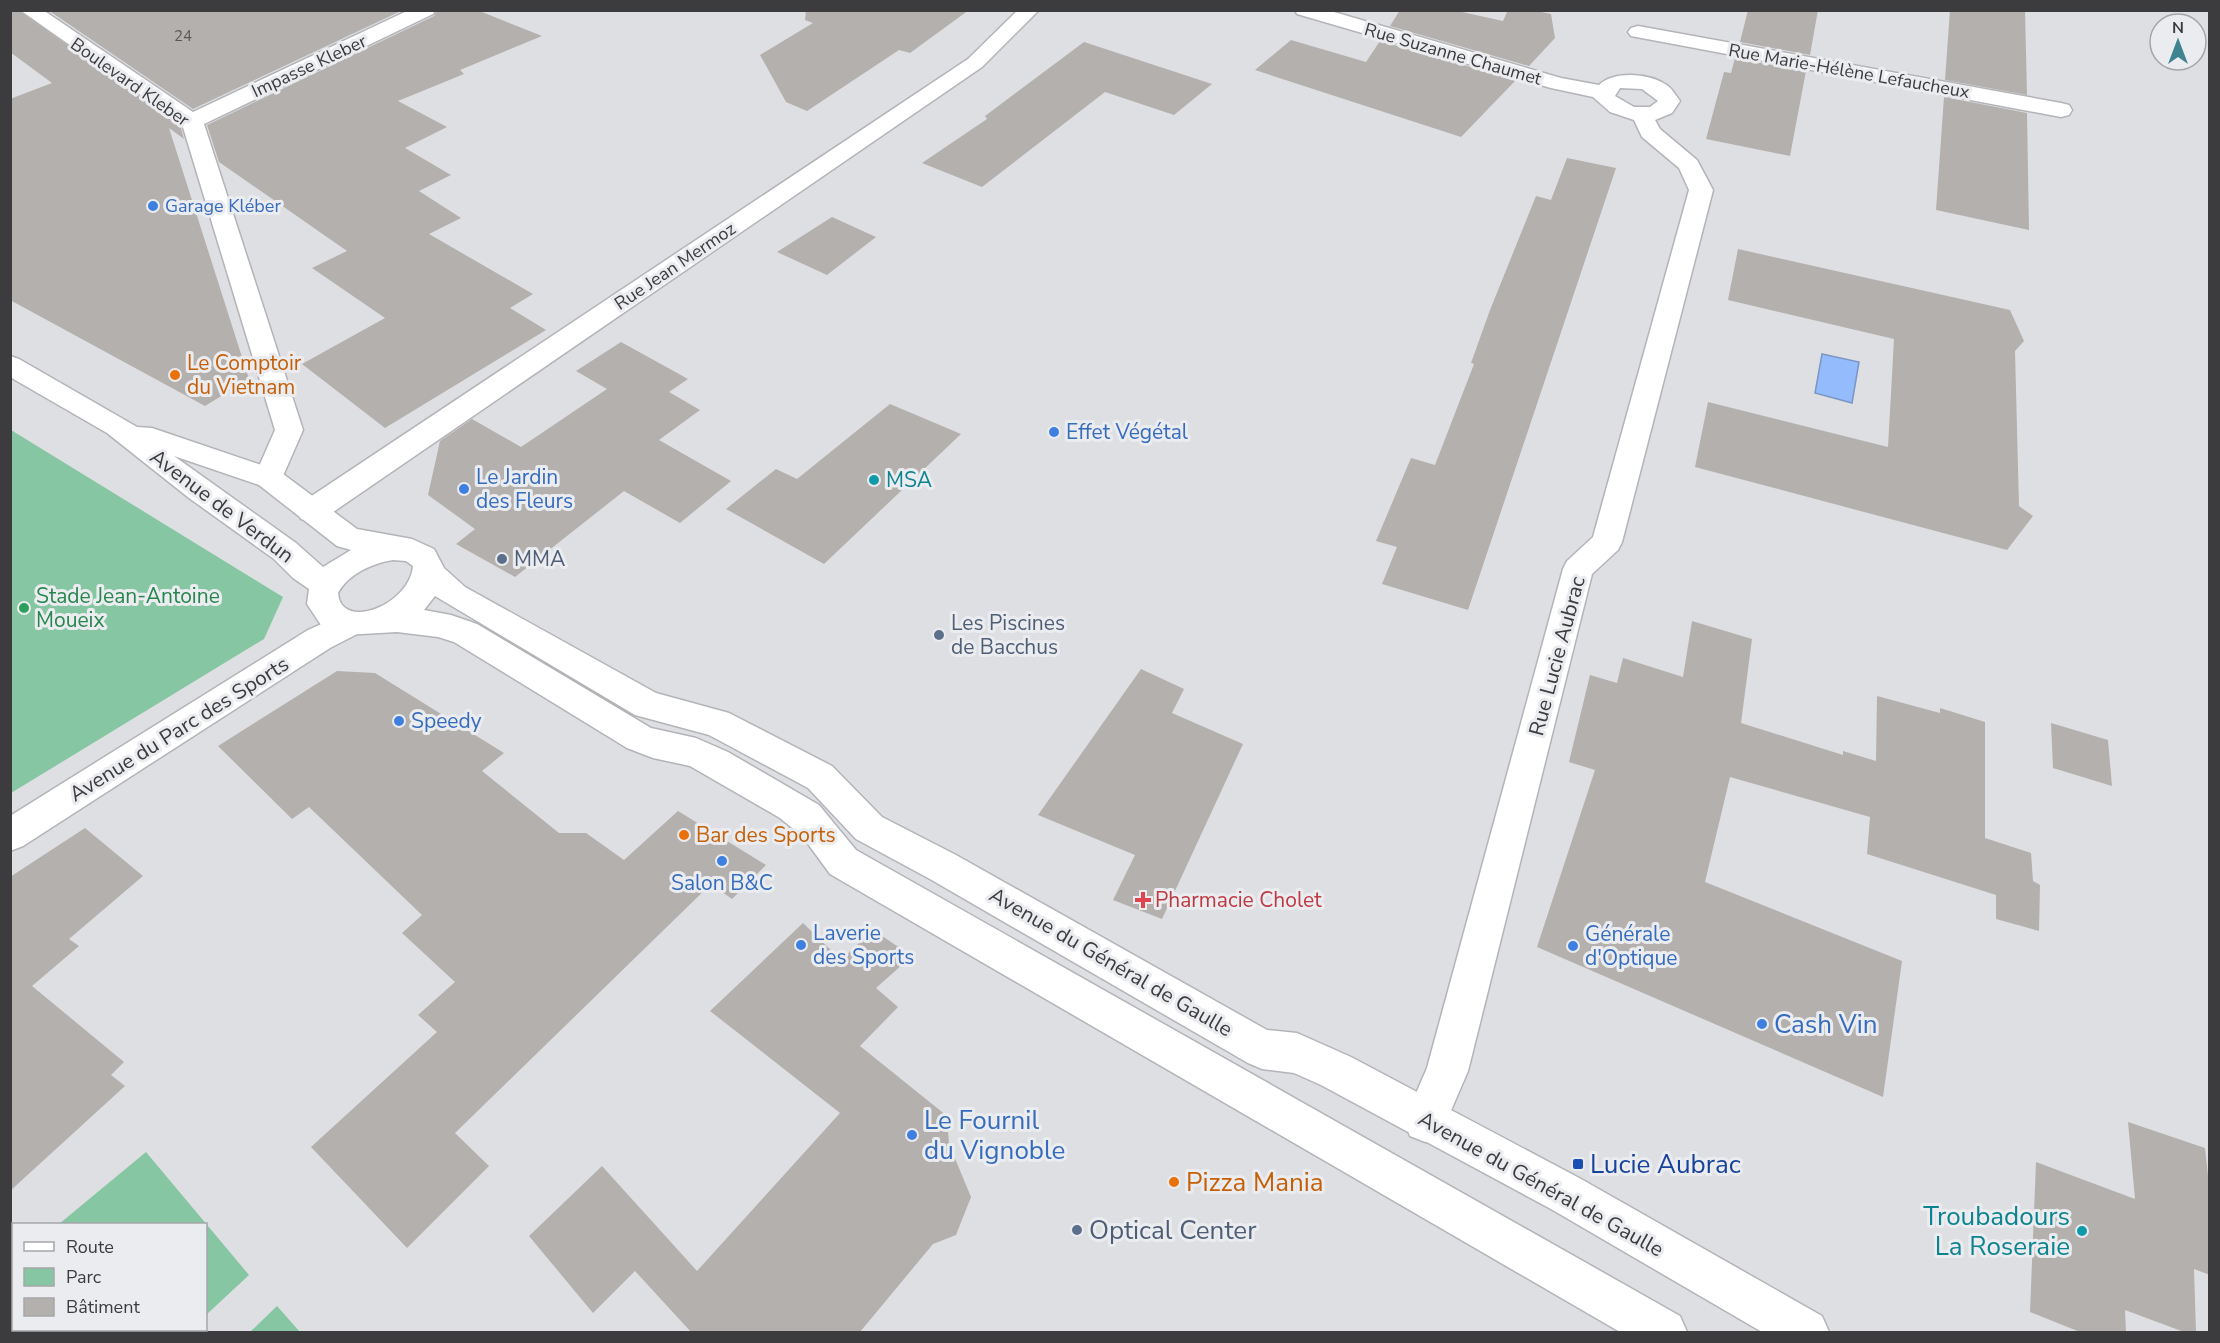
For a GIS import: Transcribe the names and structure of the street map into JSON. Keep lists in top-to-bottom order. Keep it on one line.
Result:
{"streets":{"street":["Rue Suzanne Chaumet","Impasse Kleber","Rue Marie-Hélène Lefaucheux","Boulevard Kleber","Rue Jean Mermoz","Avenue de Verdun","Rue Lucie Aubrac","Avenue du Parc des Sports","Avenue du Général de Gaulle"]},"crossings":[["Impasse Kleber","Boulevard Kleber"],["Boulevard Kleber","Avenue de Verdun"],["Rue Jean Mermoz","Avenue de Verdun"],["Avenue de Verdun","Avenue du Parc des Sports"],["Avenue de Verdun","Avenue du Général de Gaulle"],["Rue Lucie Aubrac","Avenue du Général de Gaulle"],["Avenue du Parc des Sports","Avenue du Général de Gaulle"]],"places":{"other":["Garage Kléber","Le Comptoir du Vietnam","Effet Végétal","MSA","Le Jardin des Fleurs","MMA","Stade Jean-Antoine Moueix","Les Piscines de Bacchus","Speedy","Bar des Sports","Salon B&C","Laverie des Sports","Générale d'Optique","Cash Vin","Le Fournil du Vignoble","Pizza Mania","Optical Center","Troubadours La Roseraie"],"health":["Pharmacie Cholet"],"transit":["Lucie Aubrac"]},"house_numbers":["24"],"legend":["Route","Parc","Bâtiment"],"north":"top"}
